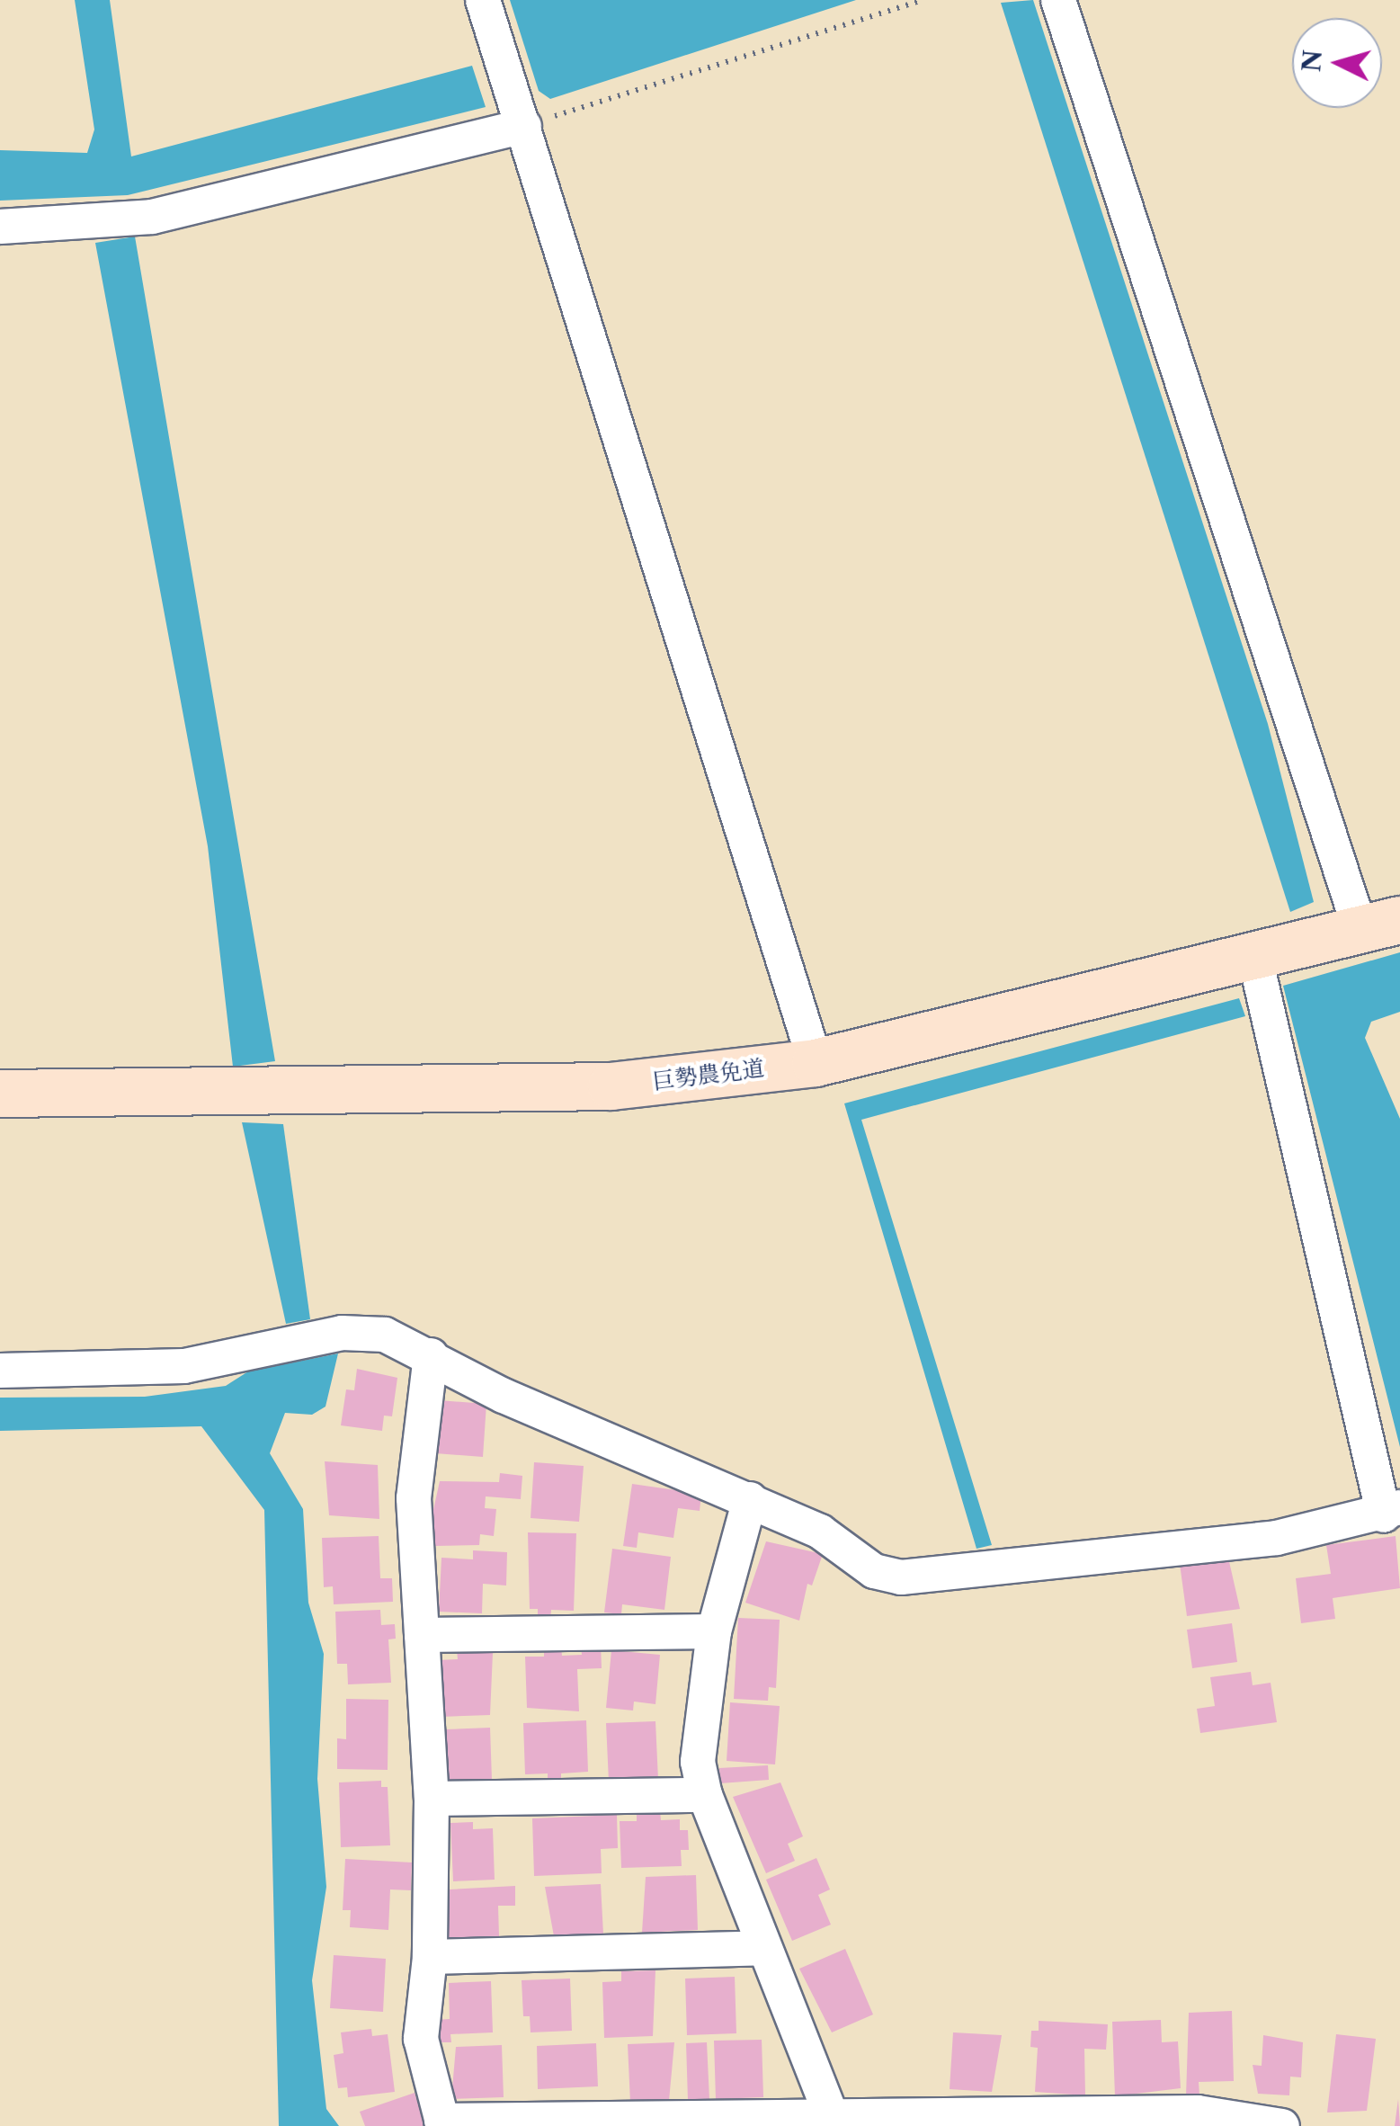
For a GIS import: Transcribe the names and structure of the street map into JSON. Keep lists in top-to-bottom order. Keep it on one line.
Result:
{"streets":{"street":["巨勢農免道"]},"north":"left"}
